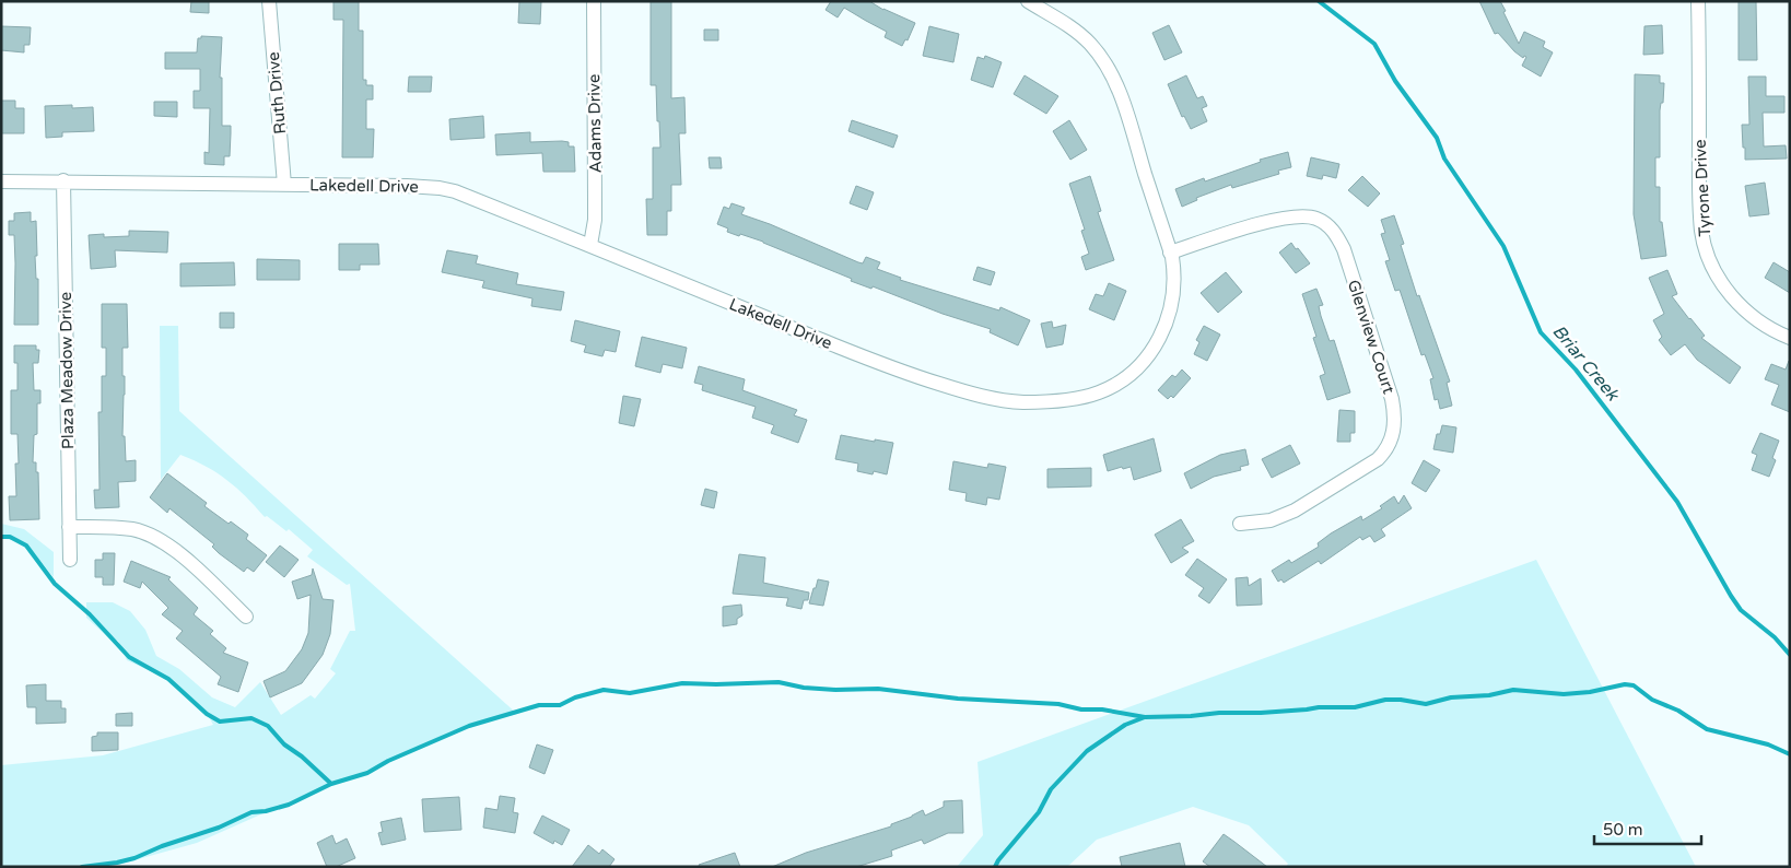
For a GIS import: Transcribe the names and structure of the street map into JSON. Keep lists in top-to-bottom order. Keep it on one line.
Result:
{"streets":{"street":["Ruth Drive","Adams Drive","Lakedell Drive","Tyrone Drive","Glenview Court","Plaza Meadow Drive"]},"crossings":[["Ruth Drive","Lakedell Drive"],["Adams Drive","Lakedell Drive"],["Lakedell Drive","Glenview Court"],["Lakedell Drive","Plaza Meadow Drive"]],"water":["Briar Creek"],"scale_bar":"50 m"}
